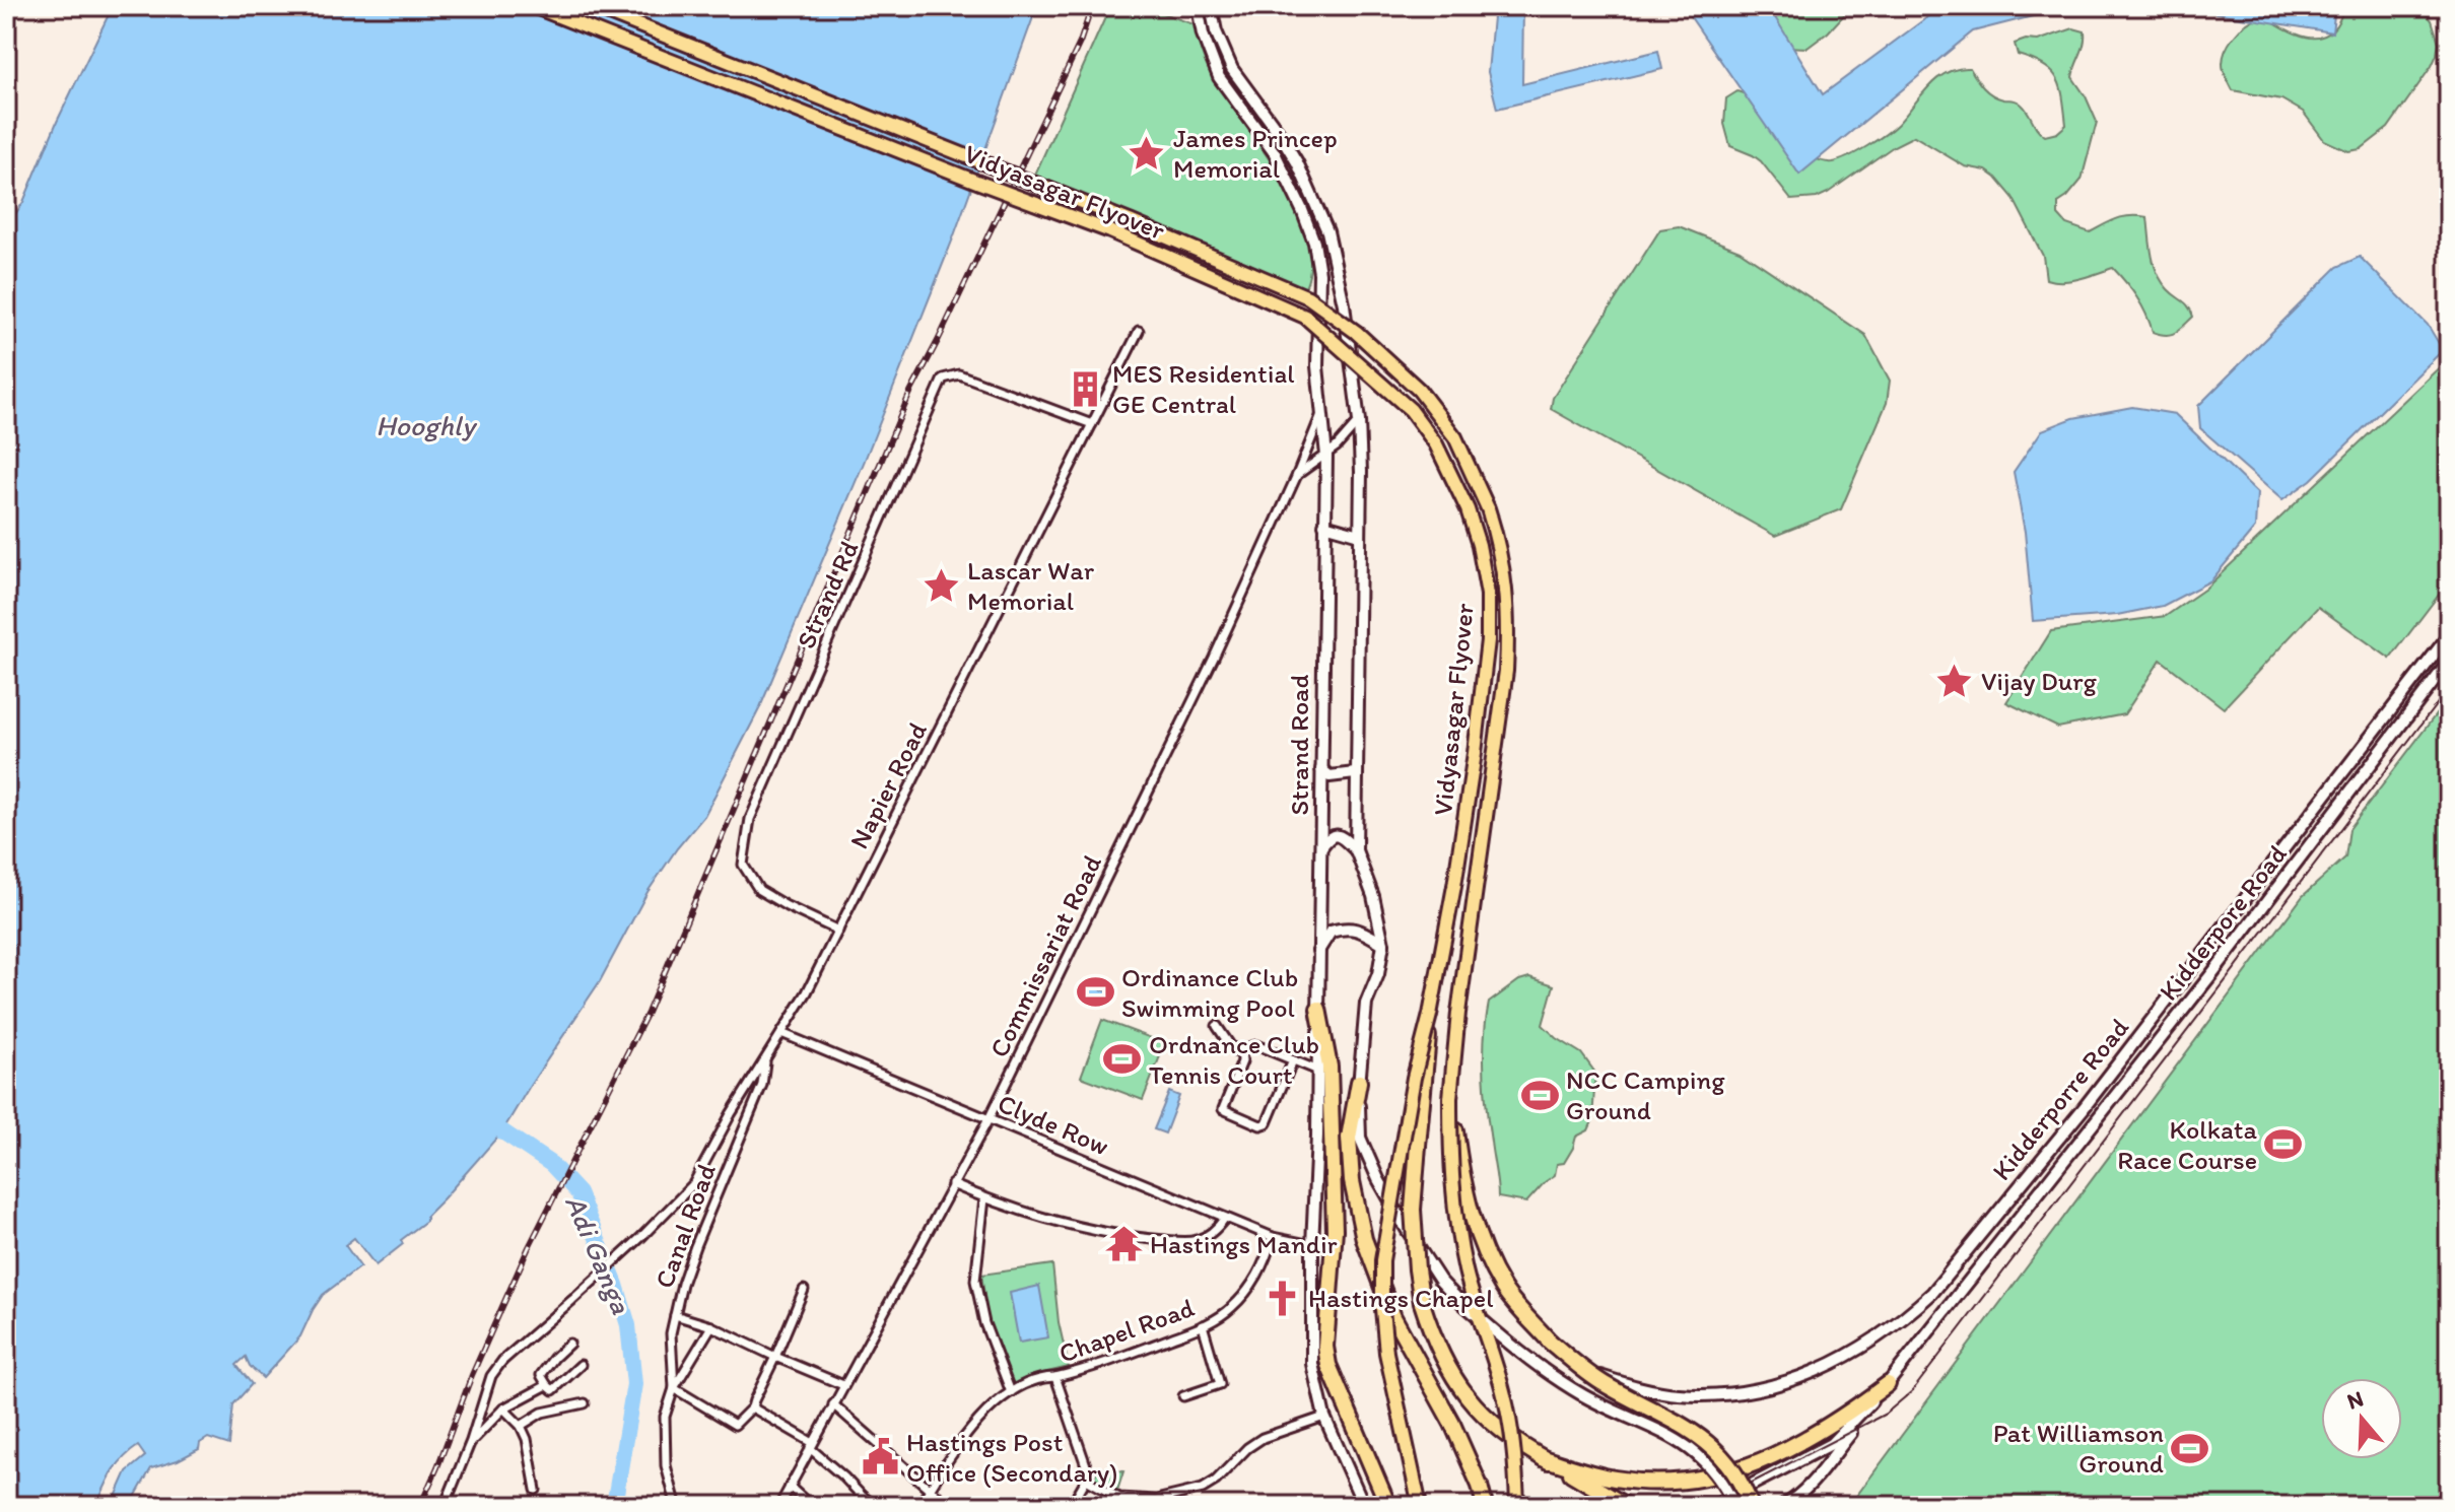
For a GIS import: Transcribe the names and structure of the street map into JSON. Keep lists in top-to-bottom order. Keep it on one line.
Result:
{"streets":{"highway":["Vidyasagar Flyover"],"main road":["Strand Road","Kidderpore Road","Kidderporre Road"],"street":["Strand Rd","Napier Road","Commissariat Road","Clyde Row","Canal Road","Chapel Road"]},"crossings":[["Strand Rd","Napier Road"],["Strand Road","Commissariat Road"],["Strand Road","Clyde Row"],["Napier Road","Clyde Row"],["Napier Road","Canal Road"],["Commissariat Road","Clyde Row"],["Clyde Row","Chapel Road"]],"water":["Hooghly","Adi Ganga"],"places":{"place":["James Princep Memorial","Lascar War Memorial","Vijay Durg"],"building":["MES Residential GE Central"],"sports":["Ordinance Club Swimming Pool","Ordnance Club Tennis Court","NCC Camping Ground","Kolkata Race Course","Pat Williamson Ground"],"temple":["Hastings Mandir"],"church":["Hastings Chapel"],"public building":["Hastings Post Office (Secondary)"]},"north":"top"}
